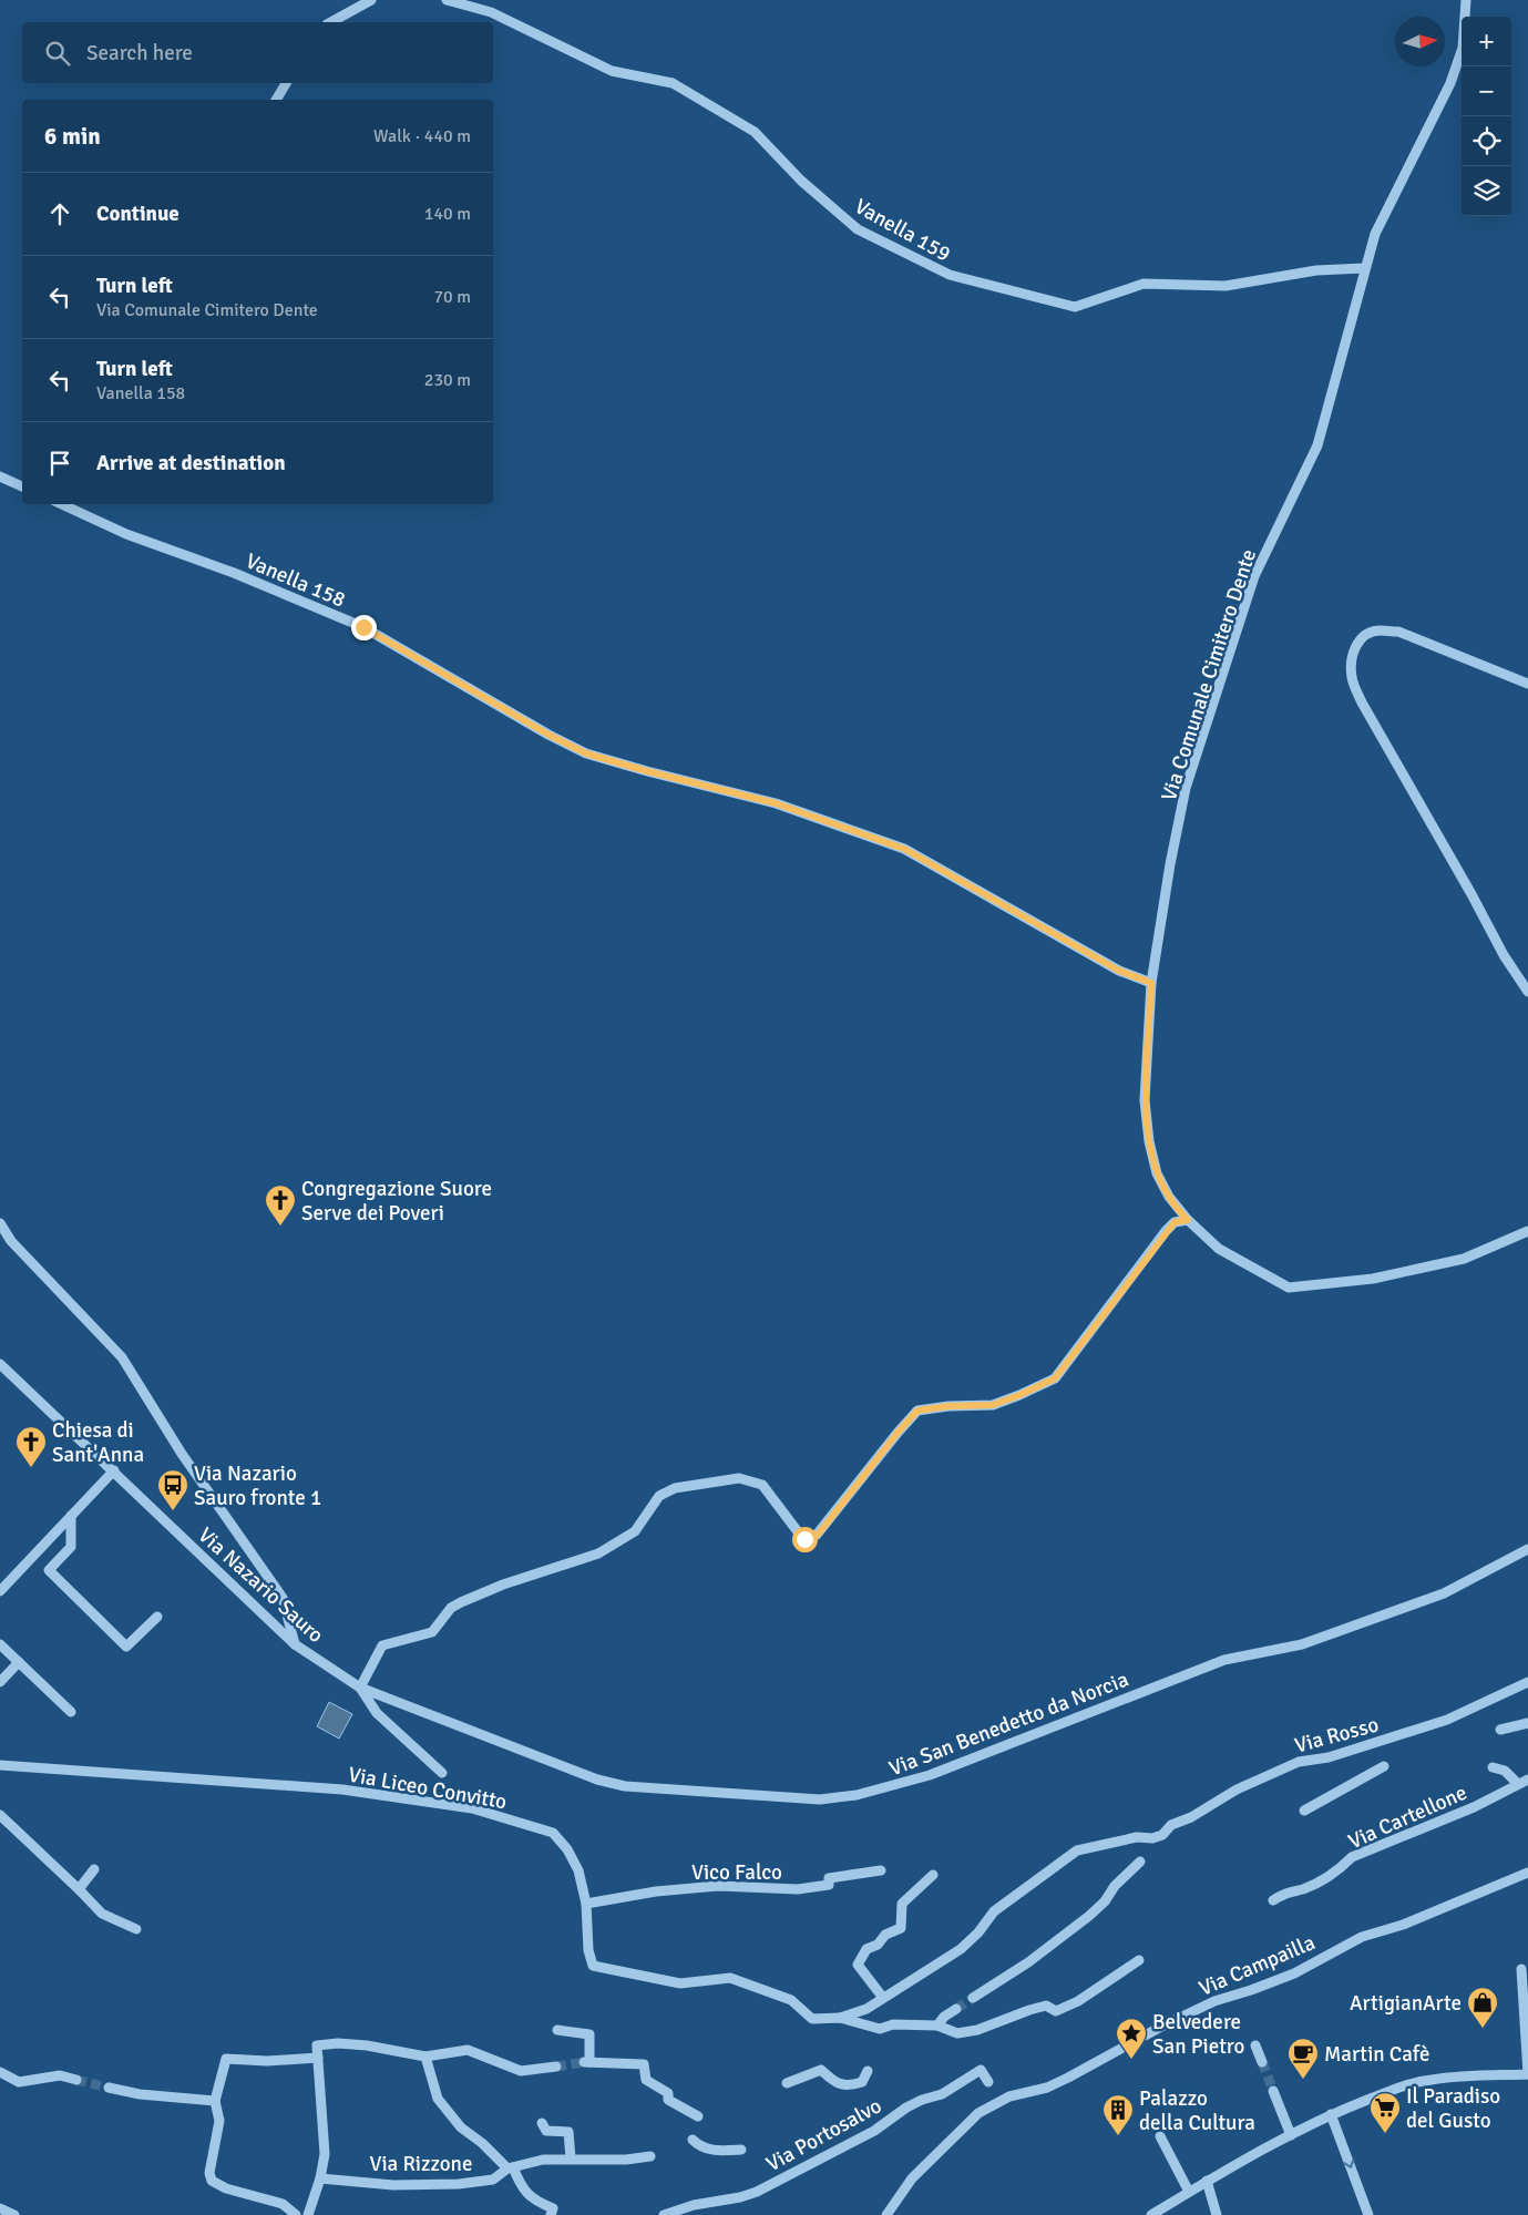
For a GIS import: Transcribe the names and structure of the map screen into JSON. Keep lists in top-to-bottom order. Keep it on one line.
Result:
{"streets":{"street":["Vanella 159","Vanella 158","Via Comunale Cimitero Dente","Via Nazario Sauro","Via San Benedetto da Norcia","Via Rosso","Via Liceo Convitto","Via Cartellone","Vico Falco","Via Campailla","Via Portosalvo","Via Rizzone"]},"crossings":[["Vanella 159","Via Comunale Cimitero Dente"],["Vanella 158","Via Comunale Cimitero Dente"],["Via Nazario Sauro","Via San Benedetto da Norcia"],["Via Liceo Convitto","Vico Falco"]],"places":{"church":["Congregazione Suore Serve dei Poveri","Chiesa di Sant'Anna"],"bus stop":["Via Nazario Sauro fronte 1"],"shop":["ArtigianArte"],"place":["Belvedere San Pietro"],"cafe":["Martin Cafè"],"supermarket":["Il Paradiso del Gusto"],"building":["Palazzo della Cultura"]},"north":"right","page":{"map_buttons":["+","−"],"search":"Search here","heading":["6 min","Walk · 440 m"],"list":[["Continue","140 m"],["Turn left","Via Comunale Cimitero Dente","70 m"],["Turn left","Vanella 158","230 m"],"Arrive at destination"]}}
